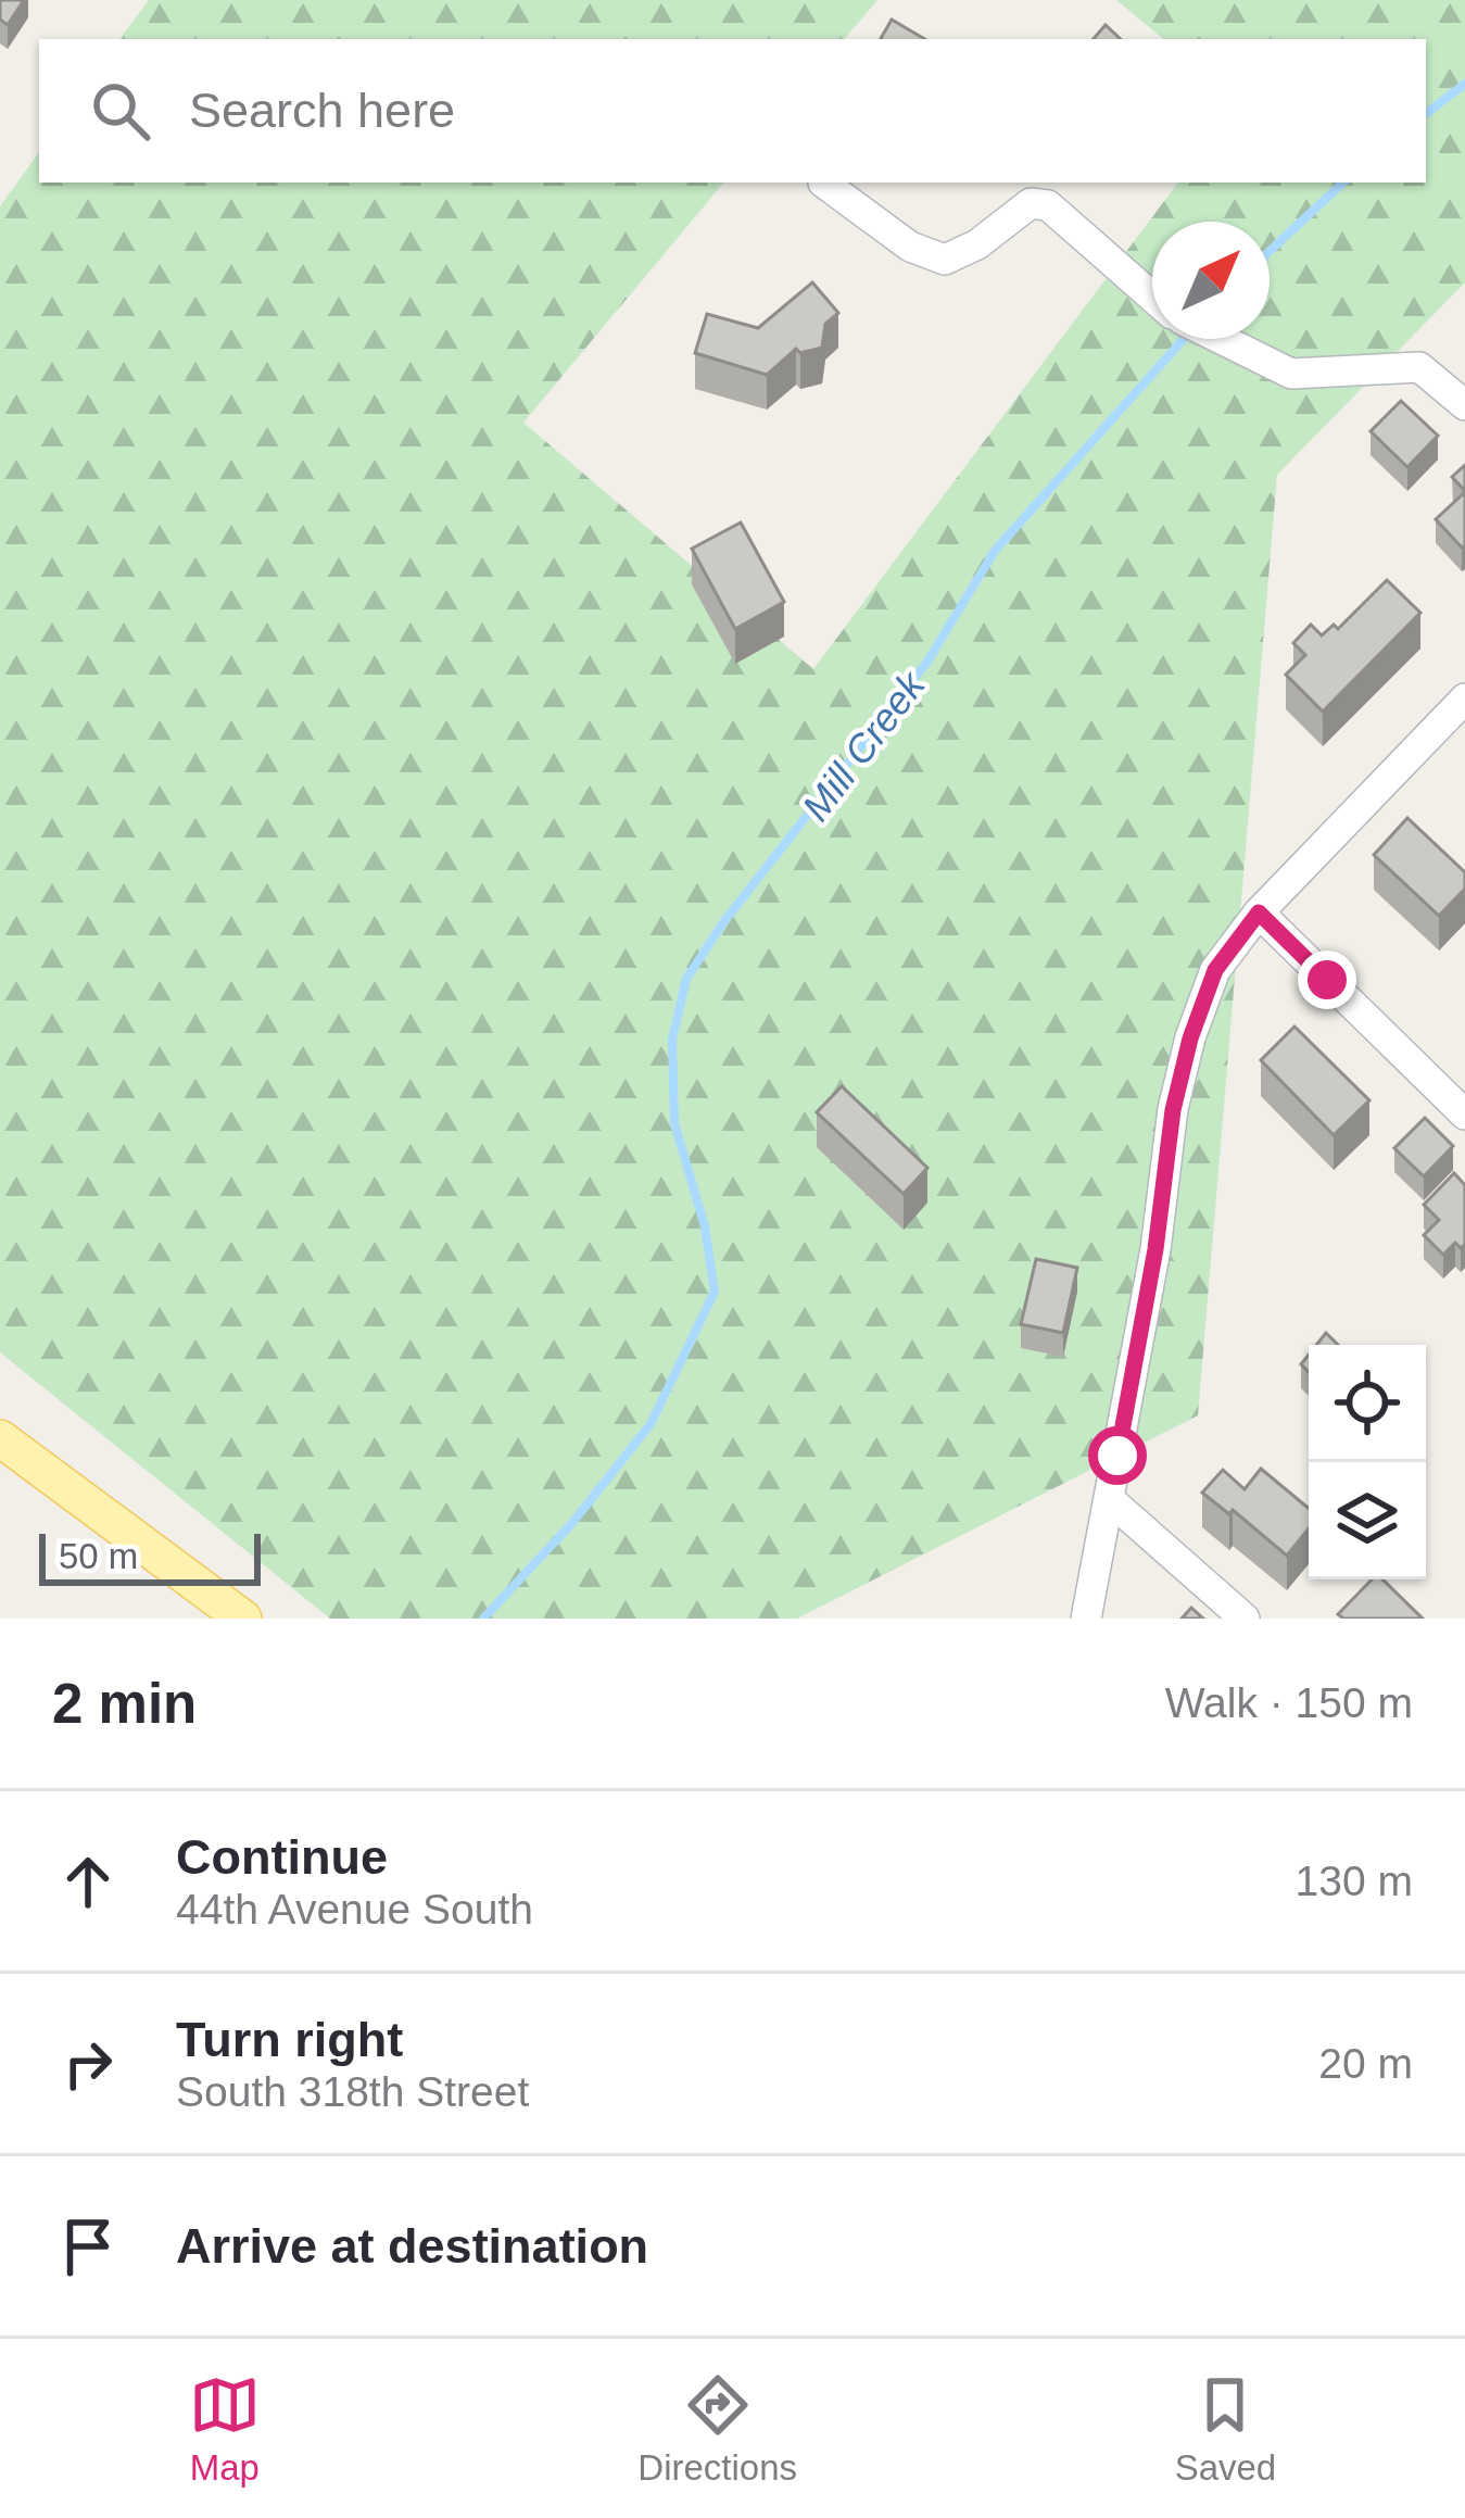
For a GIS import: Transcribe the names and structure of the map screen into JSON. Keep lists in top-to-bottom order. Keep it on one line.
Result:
{"water":["Mill Creek"],"scale_bar":"50 m","north":"top right","page":{"search":"Search here","scale":"50 m","heading":["2 min","Walk · 150 m"],"list":[["Continue","44th Avenue South","130 m"],["Turn right","South 318th Street","20 m"],"Arrive at destination"],"nav":["Map","Directions","Saved"]}}
